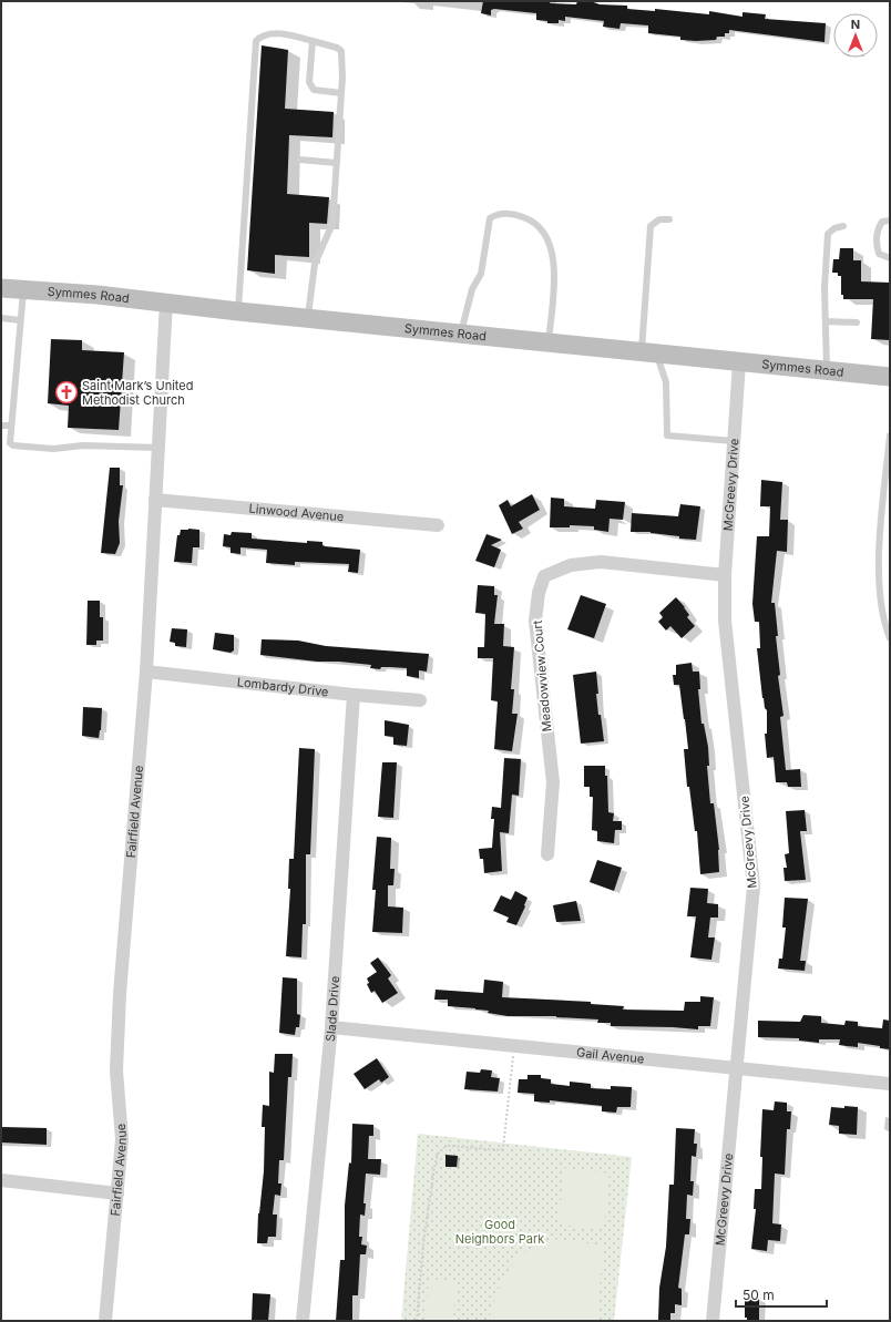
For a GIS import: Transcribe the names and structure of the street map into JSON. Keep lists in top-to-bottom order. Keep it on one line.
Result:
{"streets":{"main road":["Symmes Road"],"street":["McGreevy Drive","Linwood Avenue","Meadowview Court","Lombardy Drive","Fairfield Avenue","Slade Drive","Gail Avenue"]},"crossings":[["Symmes Road","McGreevy Drive"],["Symmes Road","Fairfield Avenue"],["McGreevy Drive","Meadowview Court"],["McGreevy Drive","Gail Avenue"],["Linwood Avenue","Fairfield Avenue"],["Lombardy Drive","Fairfield Avenue"],["Lombardy Drive","Slade Drive"],["Slade Drive","Gail Avenue"]],"parks":["Good Neighbors Park"],"places":{"church":["Saint Mark’s United Methodist Church"]},"scale_bar":"50 m","north":"top"}
